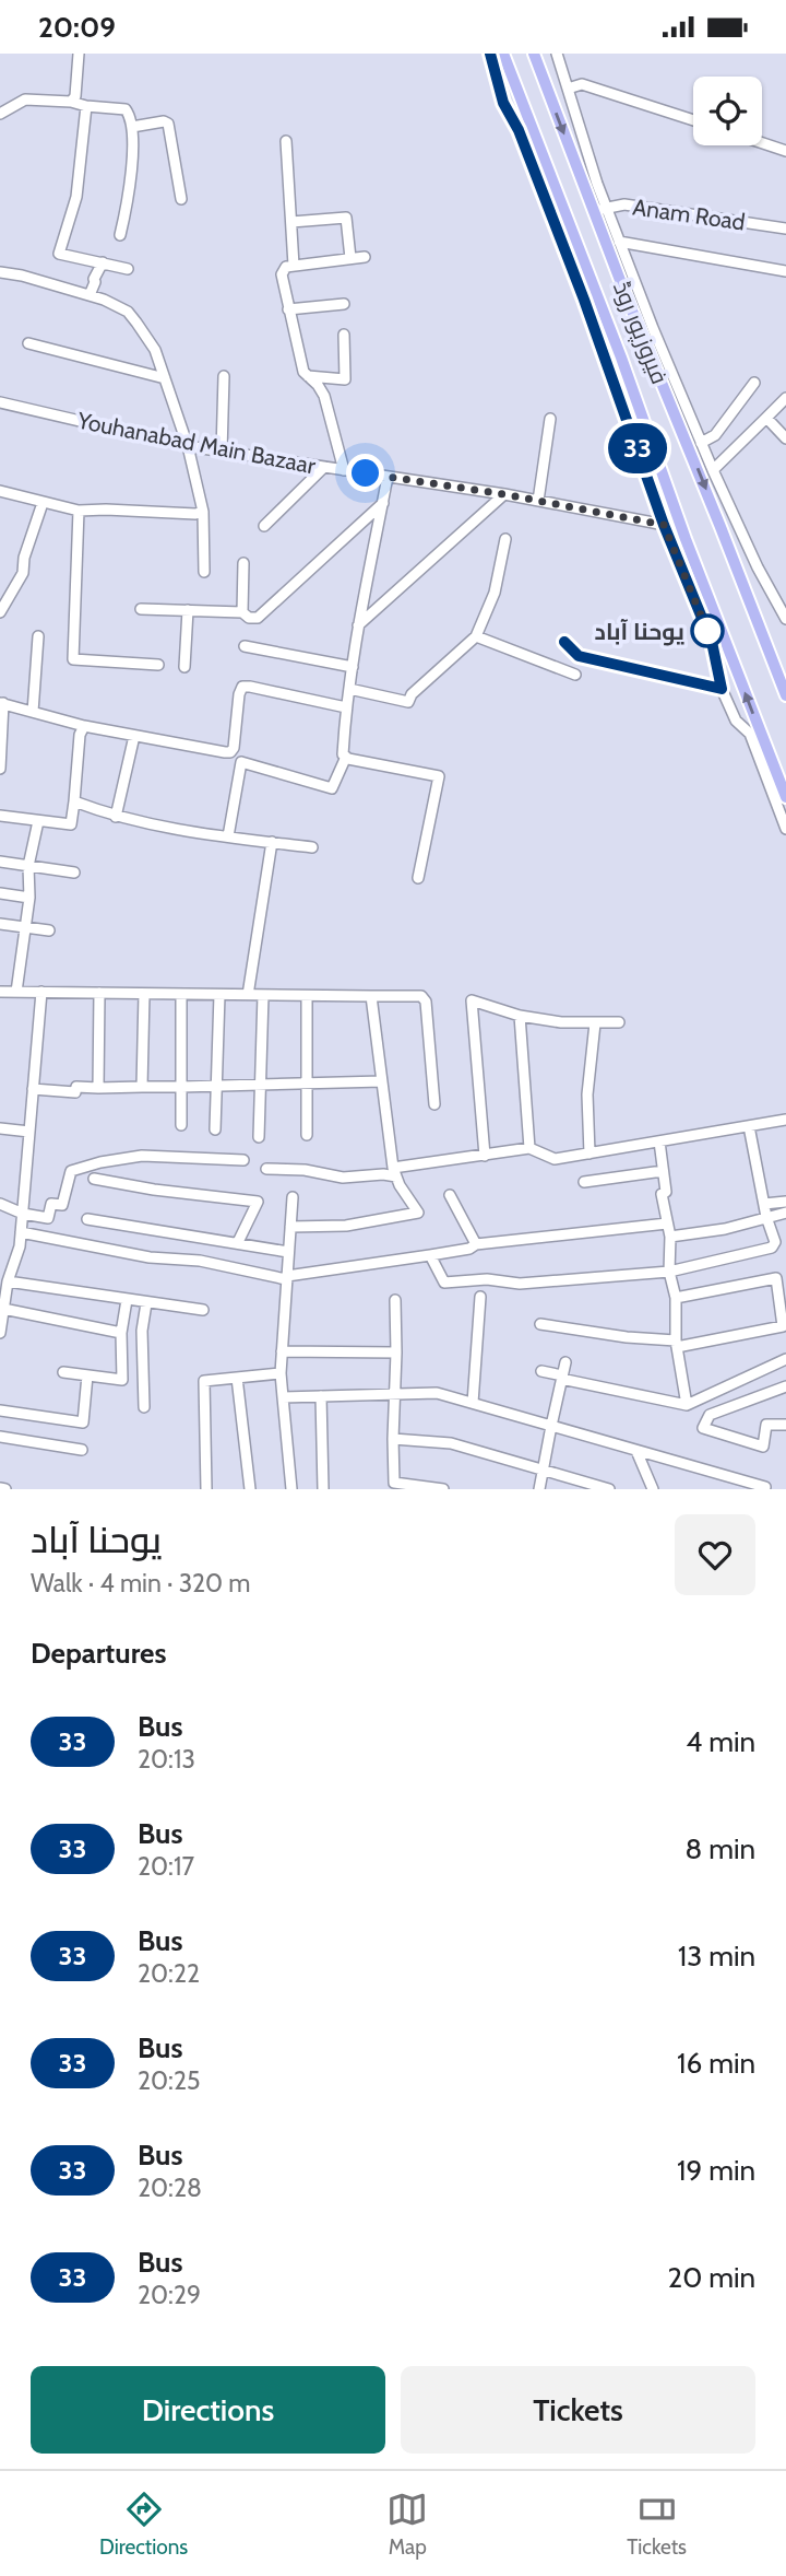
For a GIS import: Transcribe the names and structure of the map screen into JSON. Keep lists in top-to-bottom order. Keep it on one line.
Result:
{"streets":{"main road":["فیروزپور روڈ"],"street":["Anam Road","Youhanabad Main Bazaar"]},"crossings":[["Anam Road","فیروزپور روڈ"]],"places":["یوحنا آباد"],"lines":["bus line 33"],"page":{"status":"20:09","on_map":"33","heading":[["یوحنا آباد","Walk · 4 min · 320 m"],"Departures"],"list":[{"mark":"33","name":"Bus","note":"20:13","value":"4 min"},{"mark":"33","name":"Bus","note":"20:17","value":"8 min"},{"mark":"33","name":"Bus","note":"20:22","value":"13 min"},{"mark":"33","name":"Bus","note":"20:25","value":"16 min"},{"mark":"33","name":"Bus","note":"20:28","value":"19 min"},{"mark":"33","name":"Bus","note":"20:29","value":"20 min"}],"buttons":["Directions","Tickets"],"tabs":["Directions","Map","Tickets"]}}
